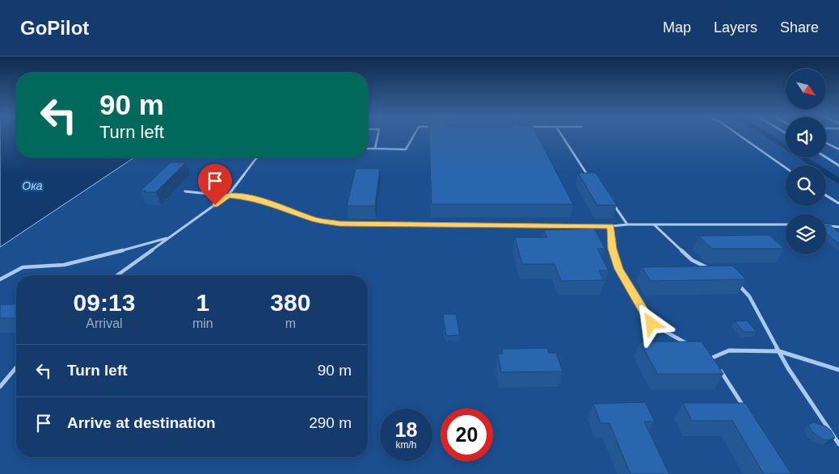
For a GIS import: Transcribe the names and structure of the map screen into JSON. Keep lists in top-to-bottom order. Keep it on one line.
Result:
{"water":["Ока"],"north":"bottom right","page":{"header":"GoPilot","nav":["Map","Layers","Share"],"turn":["90 m","Turn left"],"eta":["09:13","Arrival","1","min","380","m"],"list":[{"name":"Turn left","value":"90 m"},{"name":"Arrive at destination","value":"290 m"}],"speed":"18 km/h","limit":"20"}}
